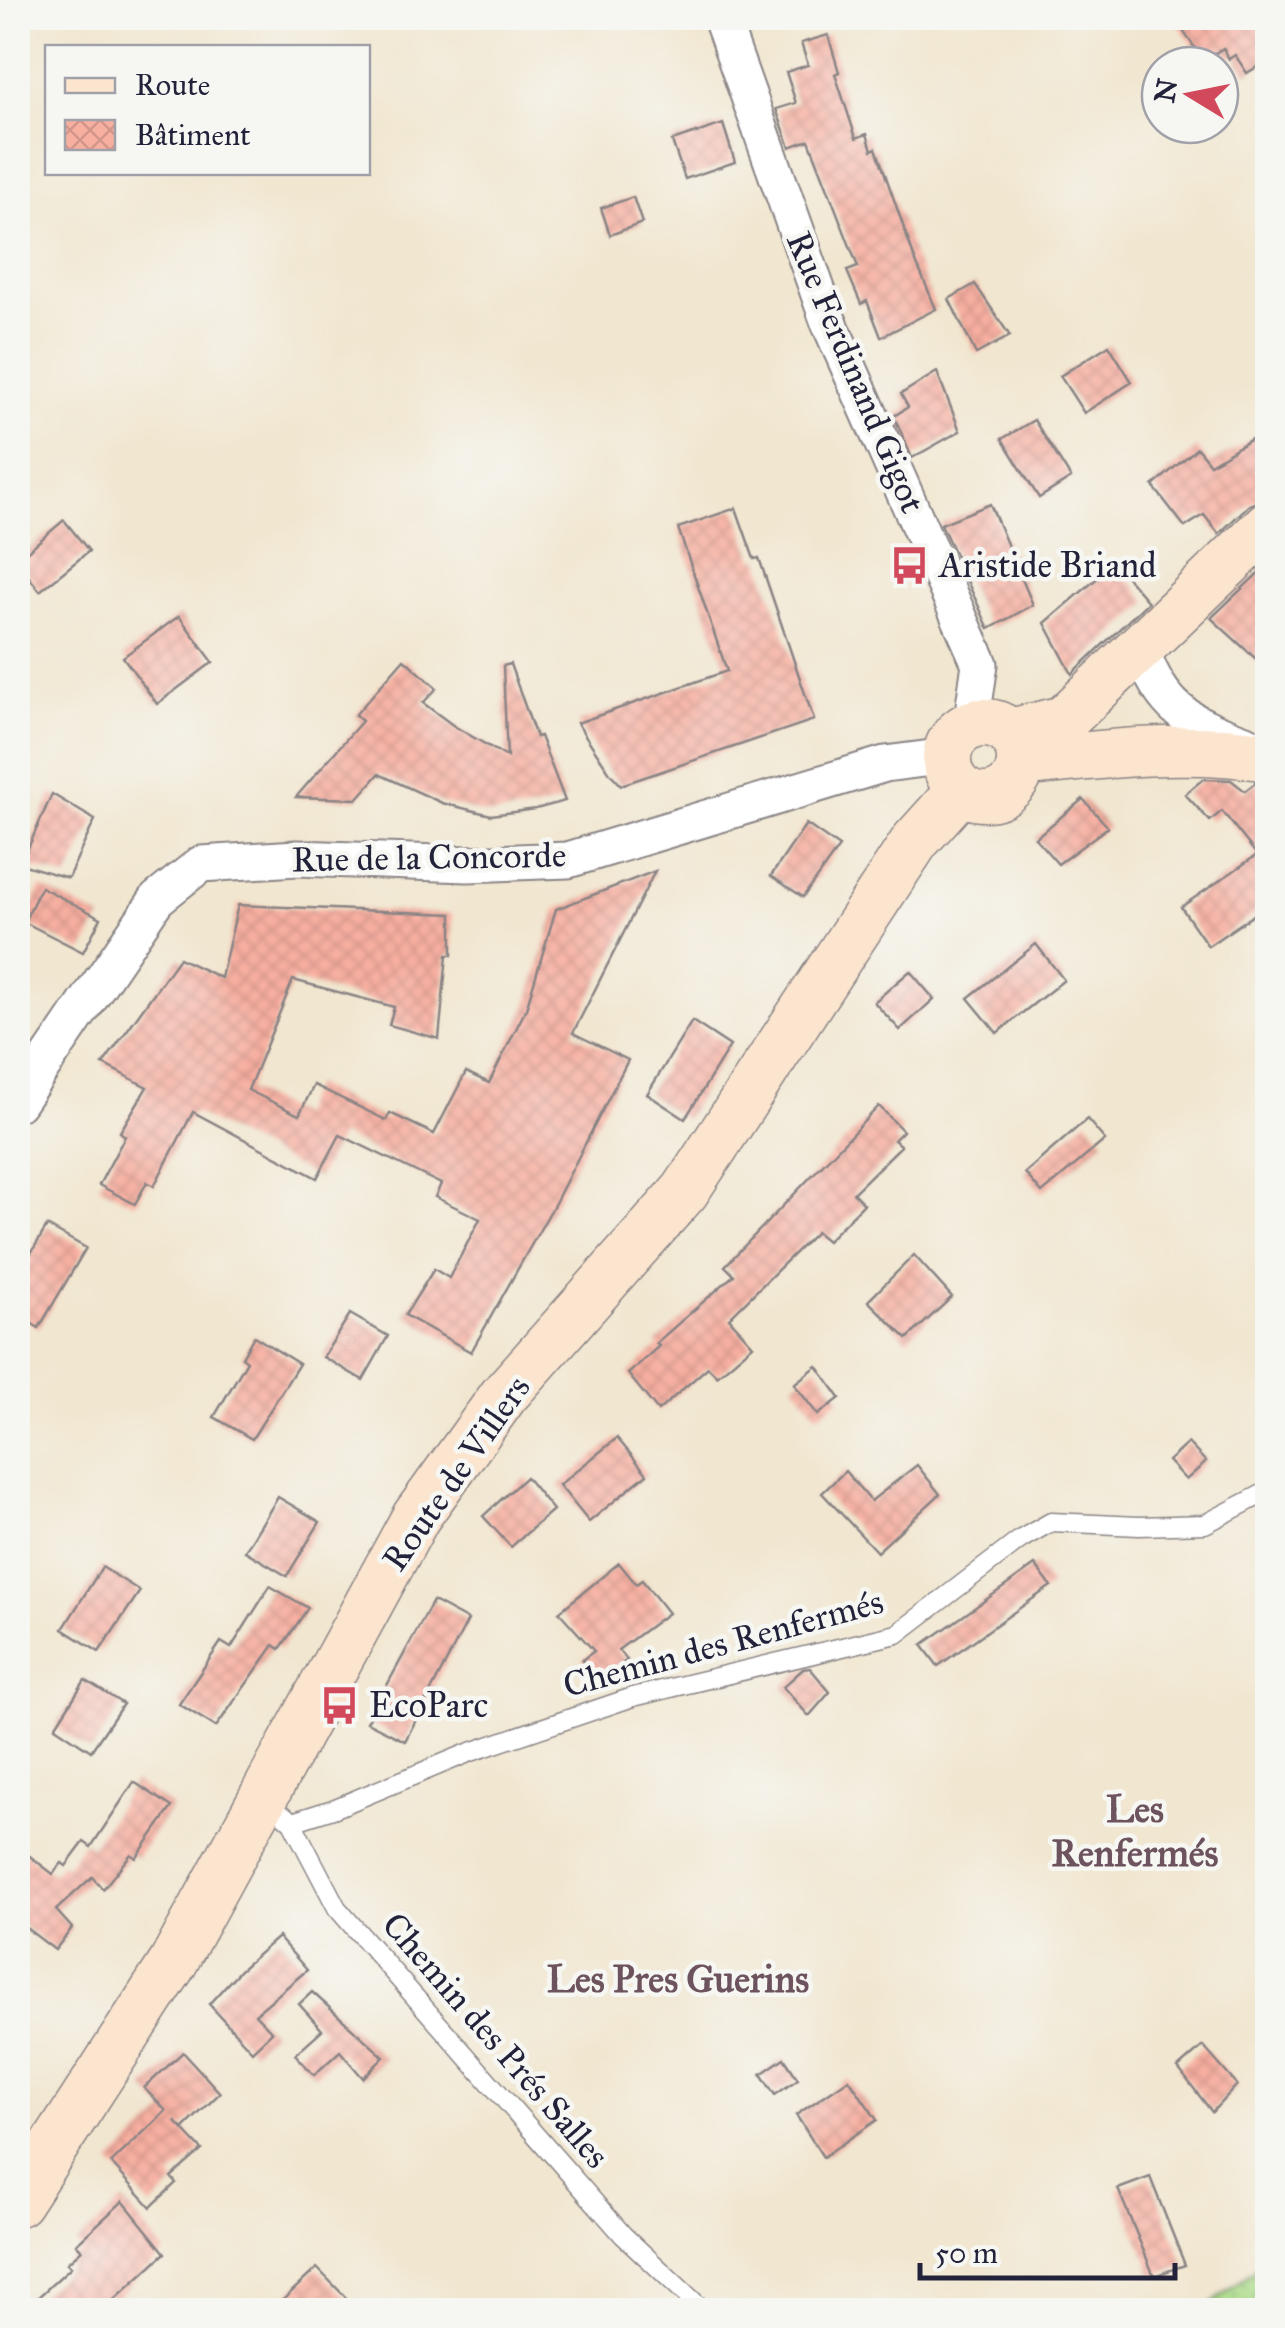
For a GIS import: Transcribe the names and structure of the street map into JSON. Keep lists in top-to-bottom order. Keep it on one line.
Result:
{"streets":{"main road":["Route de Villers"],"street":["Rue Ferdinand Gigot","Rue de la Concorde"],"lane":["Chemin des Renfermés","Chemin des Prés Salles"]},"crossings":[["Rue Ferdinand Gigot","Rue de la Concorde"],["Rue Ferdinand Gigot","Route de Villers"],["Rue de la Concorde","Route de Villers"],["Route de Villers","Chemin des Renfermés"],["Route de Villers","Chemin des Prés Salles"],["Chemin des Renfermés","Chemin des Prés Salles"]],"districts":["Les Renfermés","Les Pres Guerins"],"places":{"bus stop":["Aristide Briand","EcoParc"]},"legend":["Route","Bâtiment"],"scale_bar":"50 m","north":"left"}
